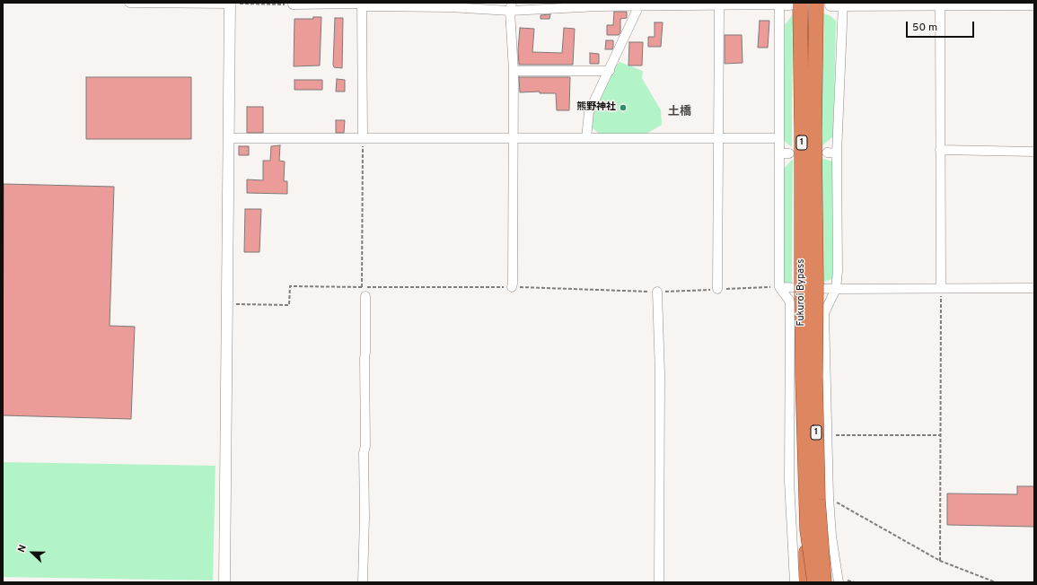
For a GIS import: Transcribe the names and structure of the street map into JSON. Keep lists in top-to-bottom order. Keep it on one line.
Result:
{"streets":{"highway":["1","Fukuroi Bypass"]},"districts":["土橋"],"places":["熊野神社"],"scale_bar":"50 m","north":"left"}
